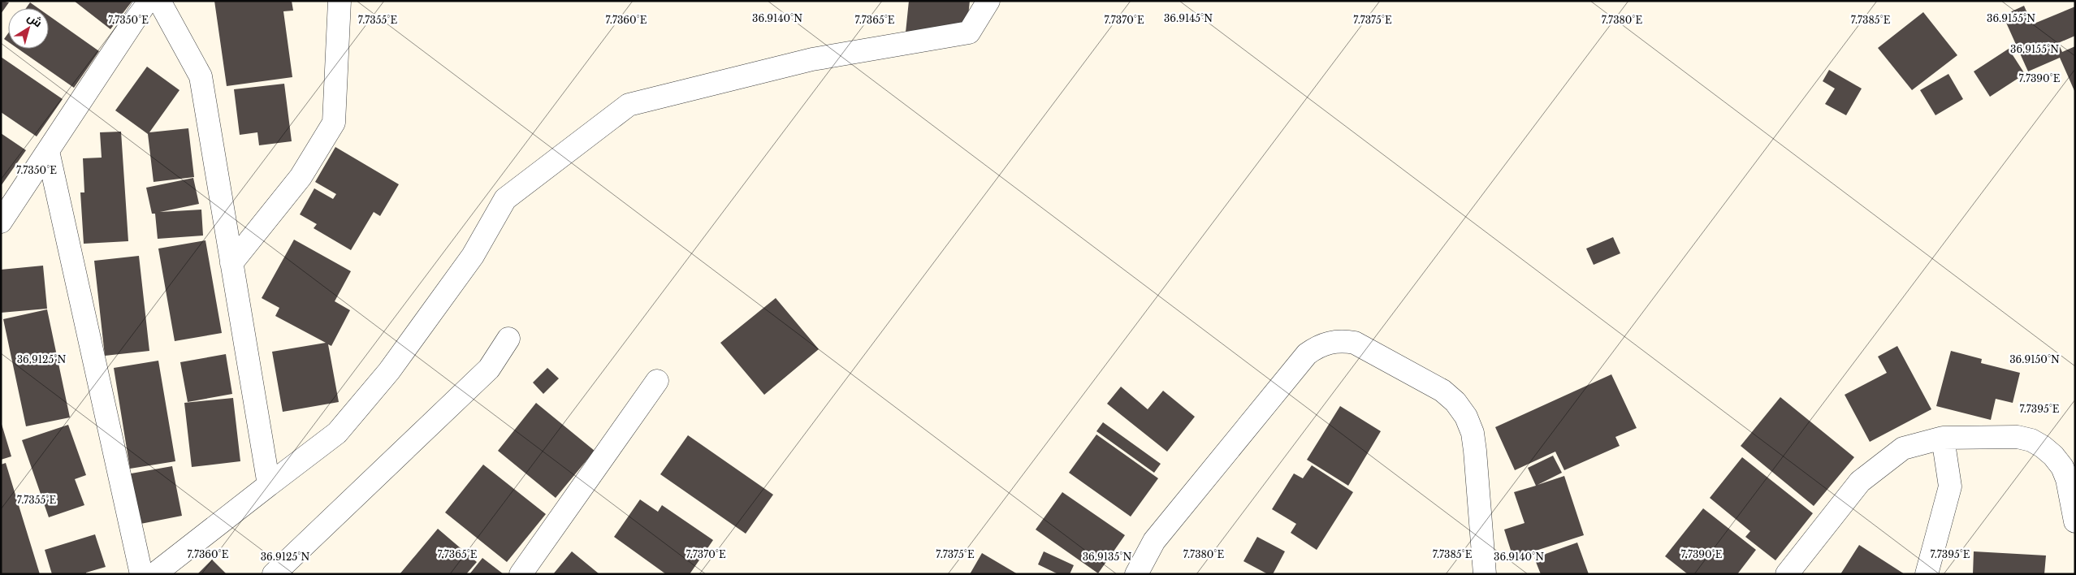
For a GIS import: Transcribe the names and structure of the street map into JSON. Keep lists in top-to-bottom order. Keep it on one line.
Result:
{"north":"top right","coordinates":["36.9145°N","36.9140°N","36.9155°N","7.7350°E","7.7355°E","7.7360°E","7.7365°E","7.7370°E","7.7375°E","7.7380°E","7.7385°E","7.7390°E","36.9150°N","36.9125°N","7.7395°E","36.9135°N"]}
